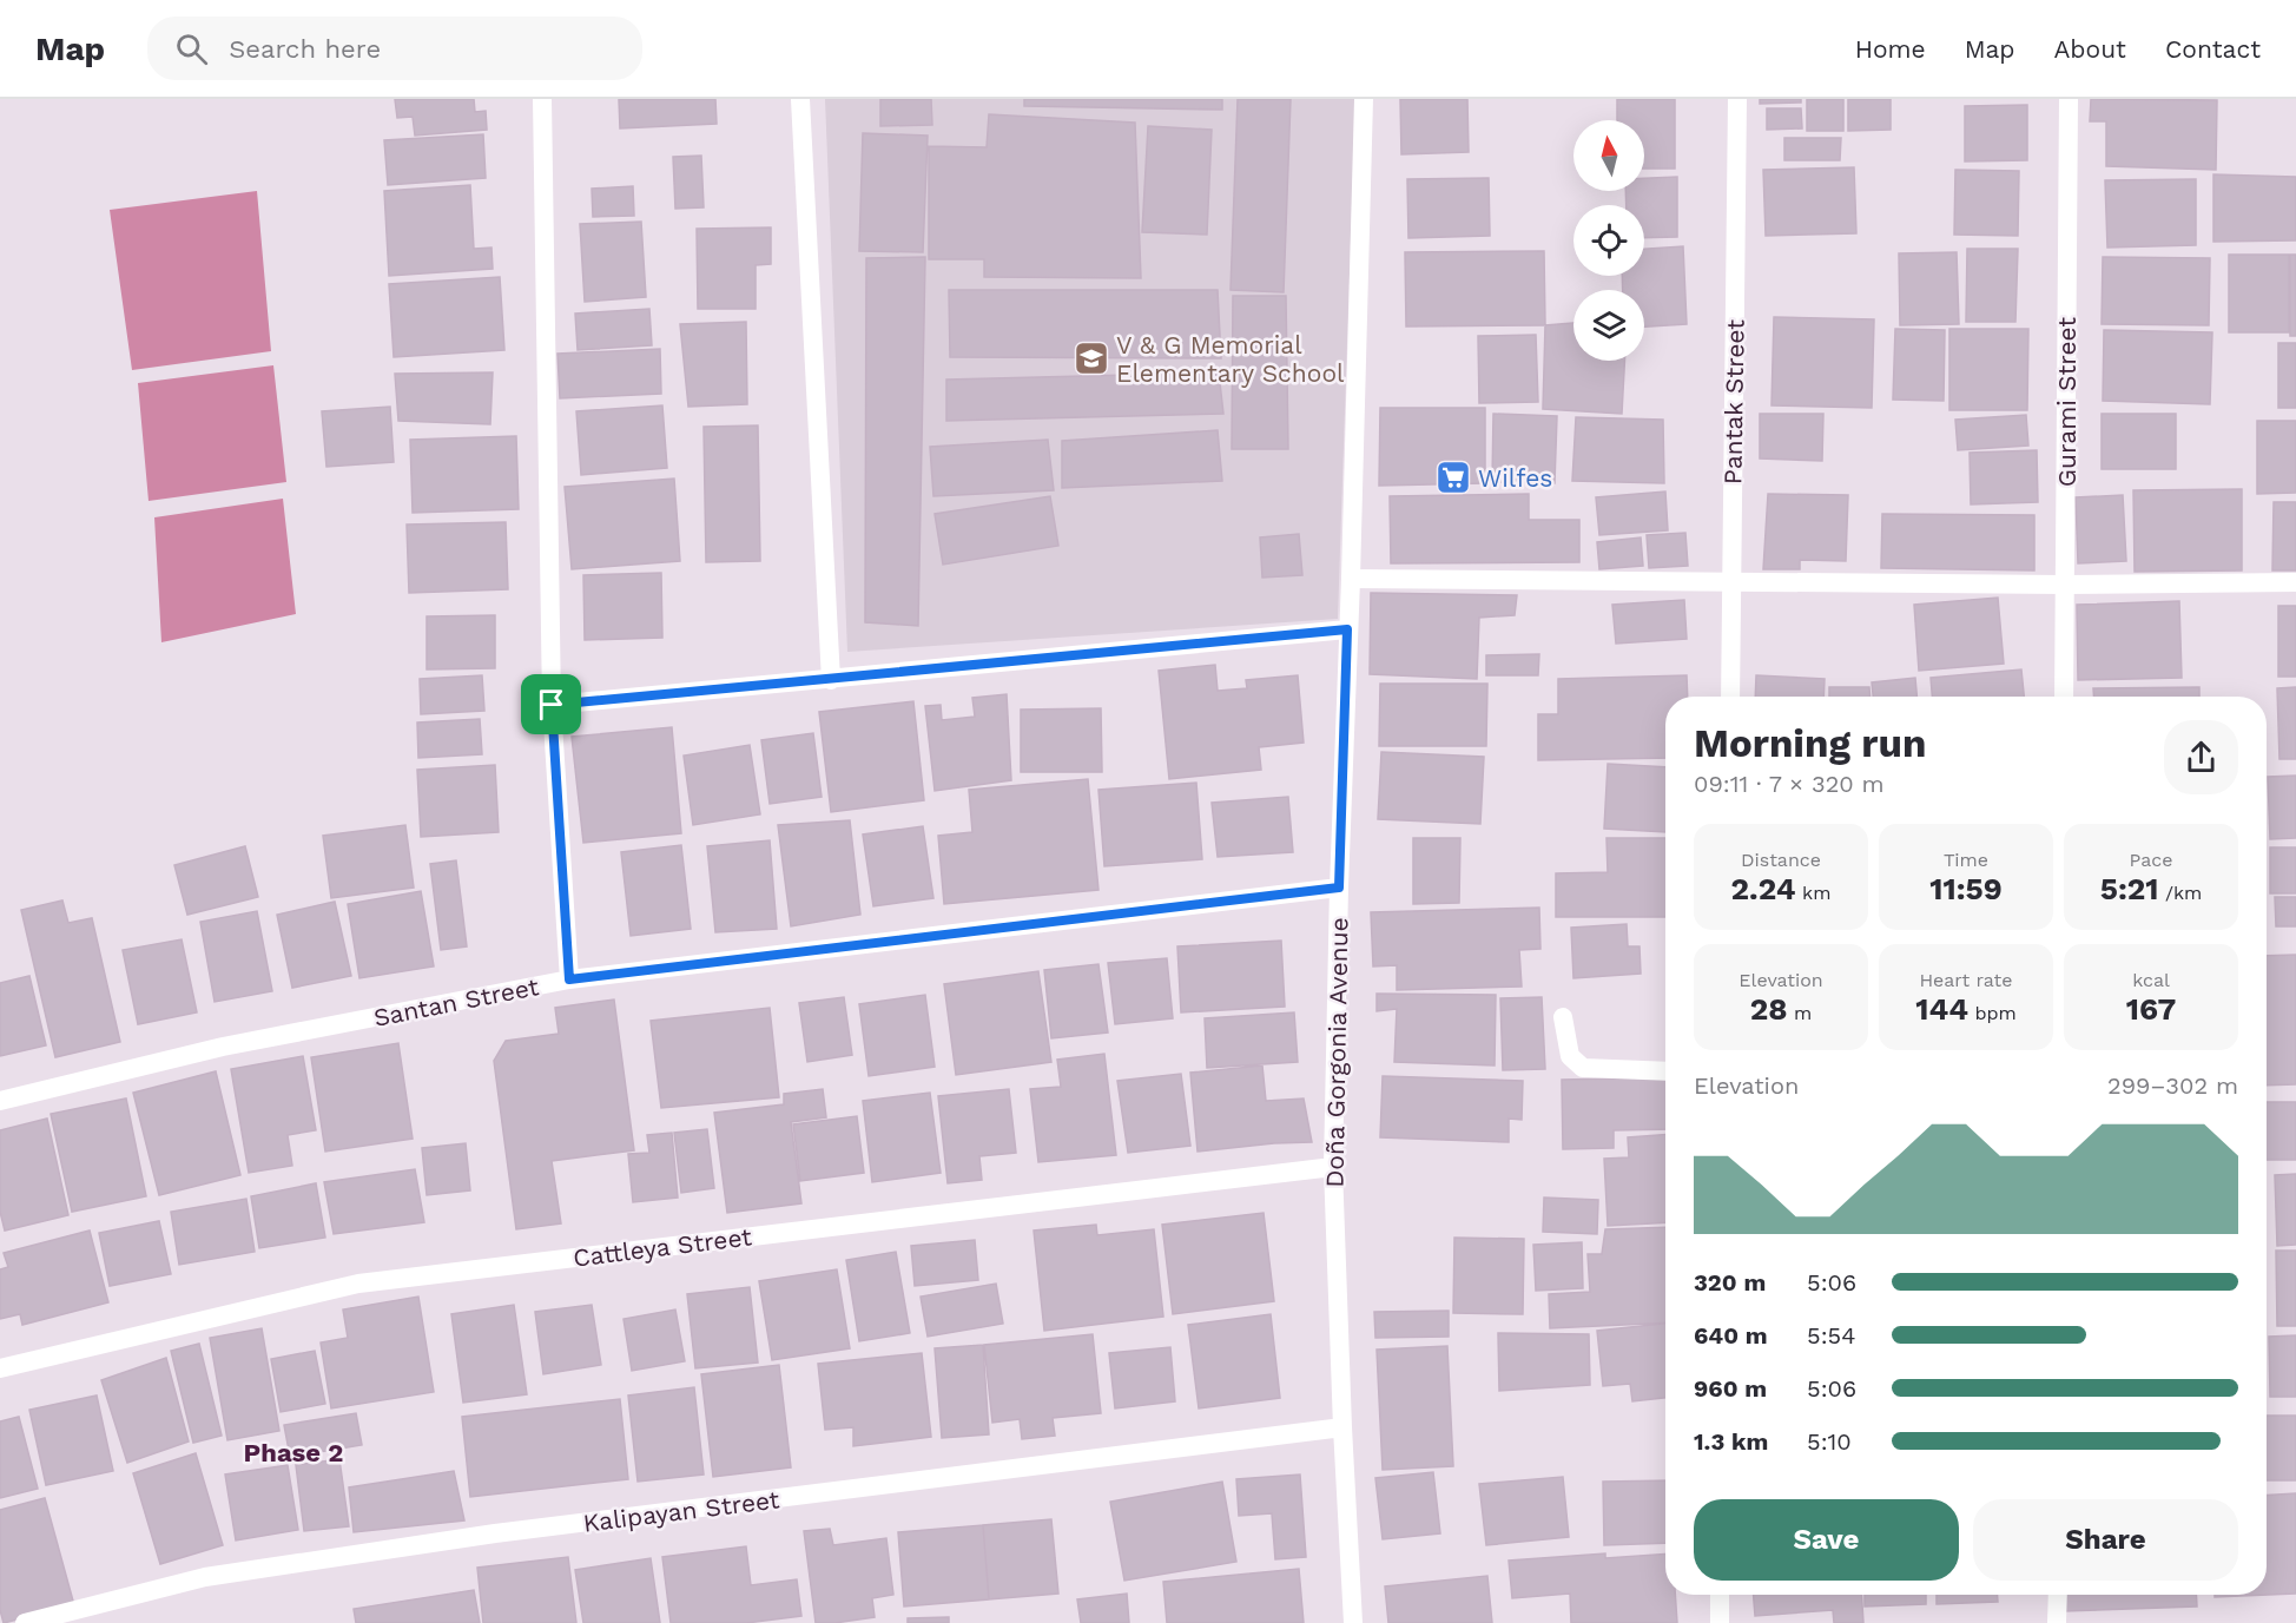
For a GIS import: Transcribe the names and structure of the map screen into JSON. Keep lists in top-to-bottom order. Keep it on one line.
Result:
{"streets":{"street":["Pantak Street","Gurami Street","Santan Street","Doña Gorgonia Avenue","Cattleya Street","Kalipayan Street"]},"crossings":[["Santan Street","Doña Gorgonia Avenue"],["Doña Gorgonia Avenue","Cattleya Street"],["Doña Gorgonia Avenue","Kalipayan Street"]],"districts":["Phase 2"],"places":{"school or university":["V & G Memorial Elementary School"],"supermarket":["Wilfes"]},"north":"top","page":{"header":"Map","search":"Search here","nav":["Home","Map","About","Contact"],"heading":["Morning run","09:11 · 7 × 320 m"],"stats":[["Distance","2.24 km"],["Time","11:59"],["Pace","5:21 /km"],["Elevation","28 m"],["Heart rate","144 bpm"],["kcal","167"]],"chart":["Elevation","299–302 m"],"list":[{"name":"320 m","note":"5:06"},{"name":"640 m","note":"5:54"},{"name":"960 m","note":"5:06"},{"name":"1.3 km","note":"5:10"}],"buttons":["Save","Share"]}}
